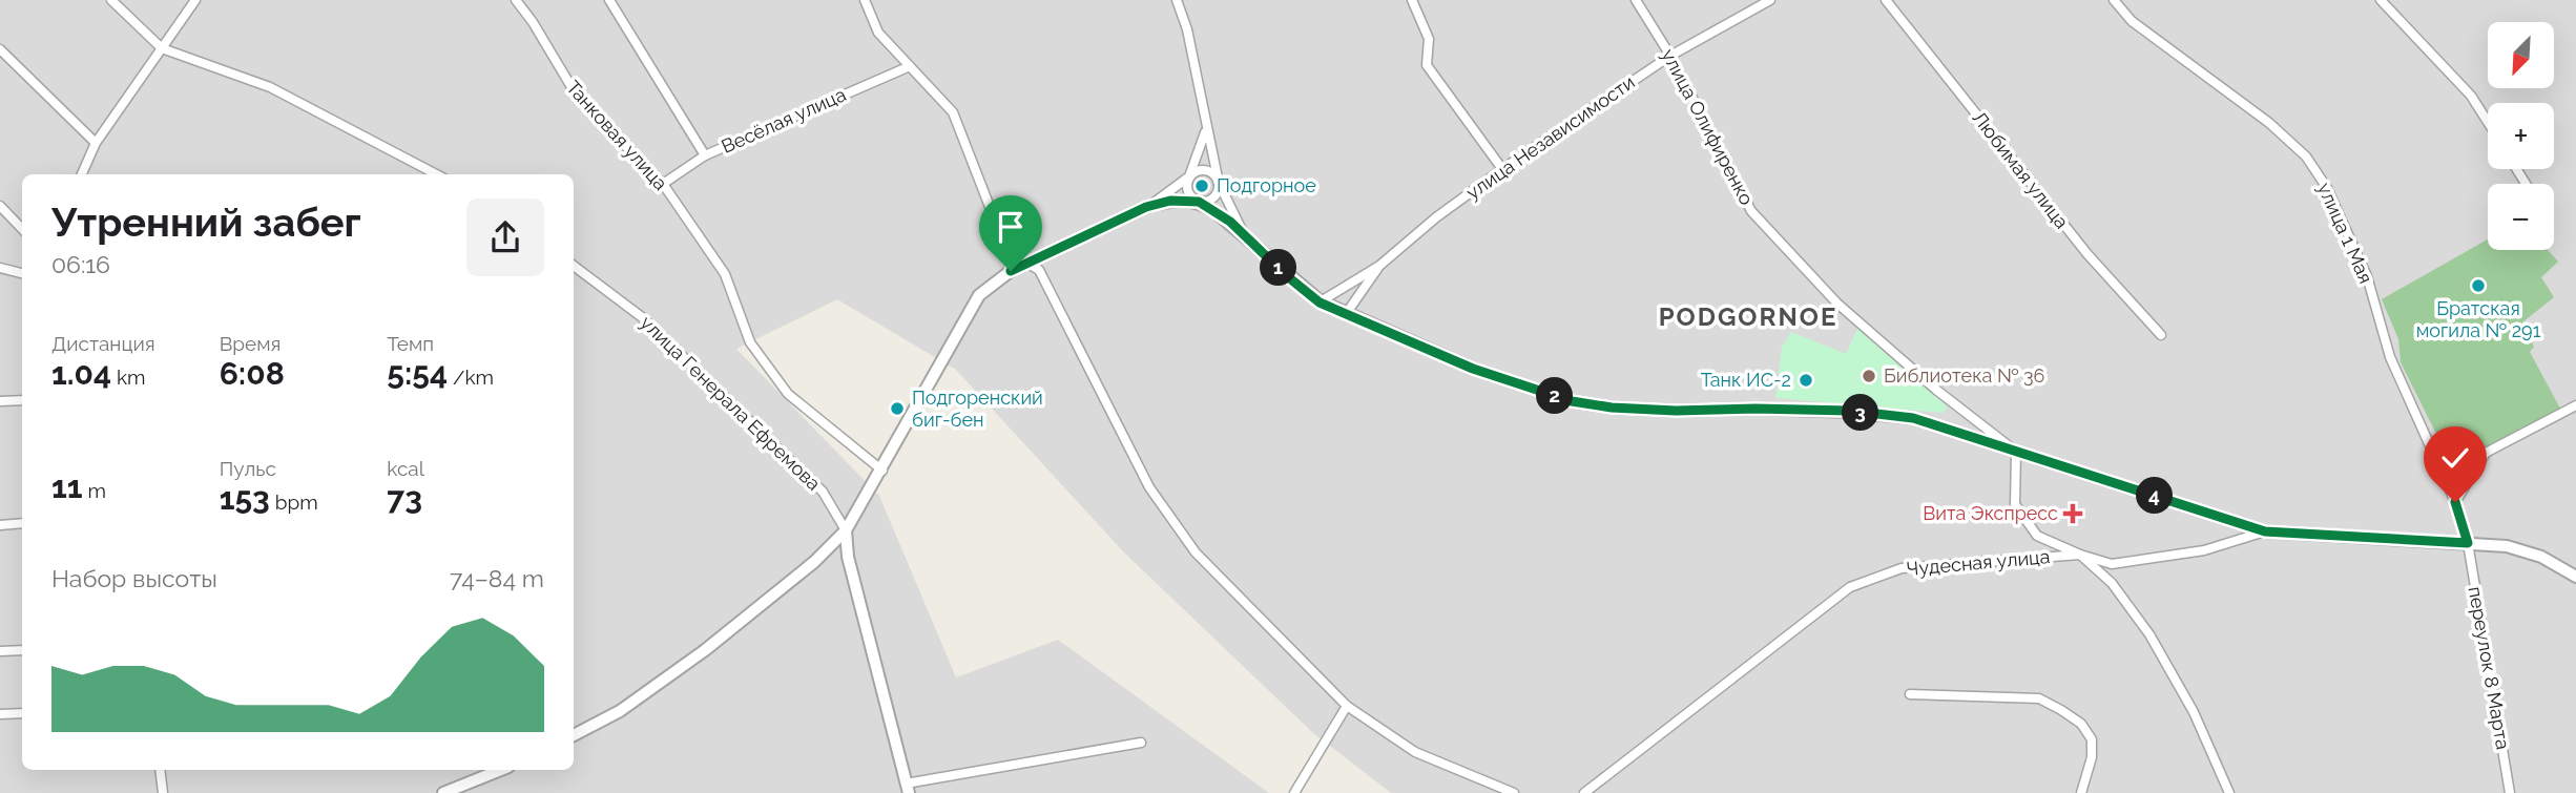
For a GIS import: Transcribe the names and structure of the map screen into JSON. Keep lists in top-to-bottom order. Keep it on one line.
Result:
{"streets":{"street":["Весёлая улица","улица Олифиренко","Танковая улица","улица Независимости","Любимая улица","улица 1 Мая","улица Генерала Ефремова","Чудесная улица","переулок 8 Марта"]},"crossings":[["улица Олифиренко","улица Независимости"],["улица 1 Мая","переулок 8 Марта"]],"districts":["PODGORNOE"],"places":{"other":["Подгорное","Братская могила № 291","Библиотека № 36","Танк ИС-2","Подгоренский биг-бен"],"health":["Вита Экспресс"]},"north":"bottom left","page":{"map_buttons":["+","−"],"heading":["Утренний забег","06:16"],"pins":["1","2","3","4"],"stats":[["Дистанция","1.04 km"],["Время","6:08"],["Темп","5:54 /km"],["11 m"],["Пульс","153 bpm"],["kcal","73"]],"chart":["Набор высоты","74–84 m"]}}
